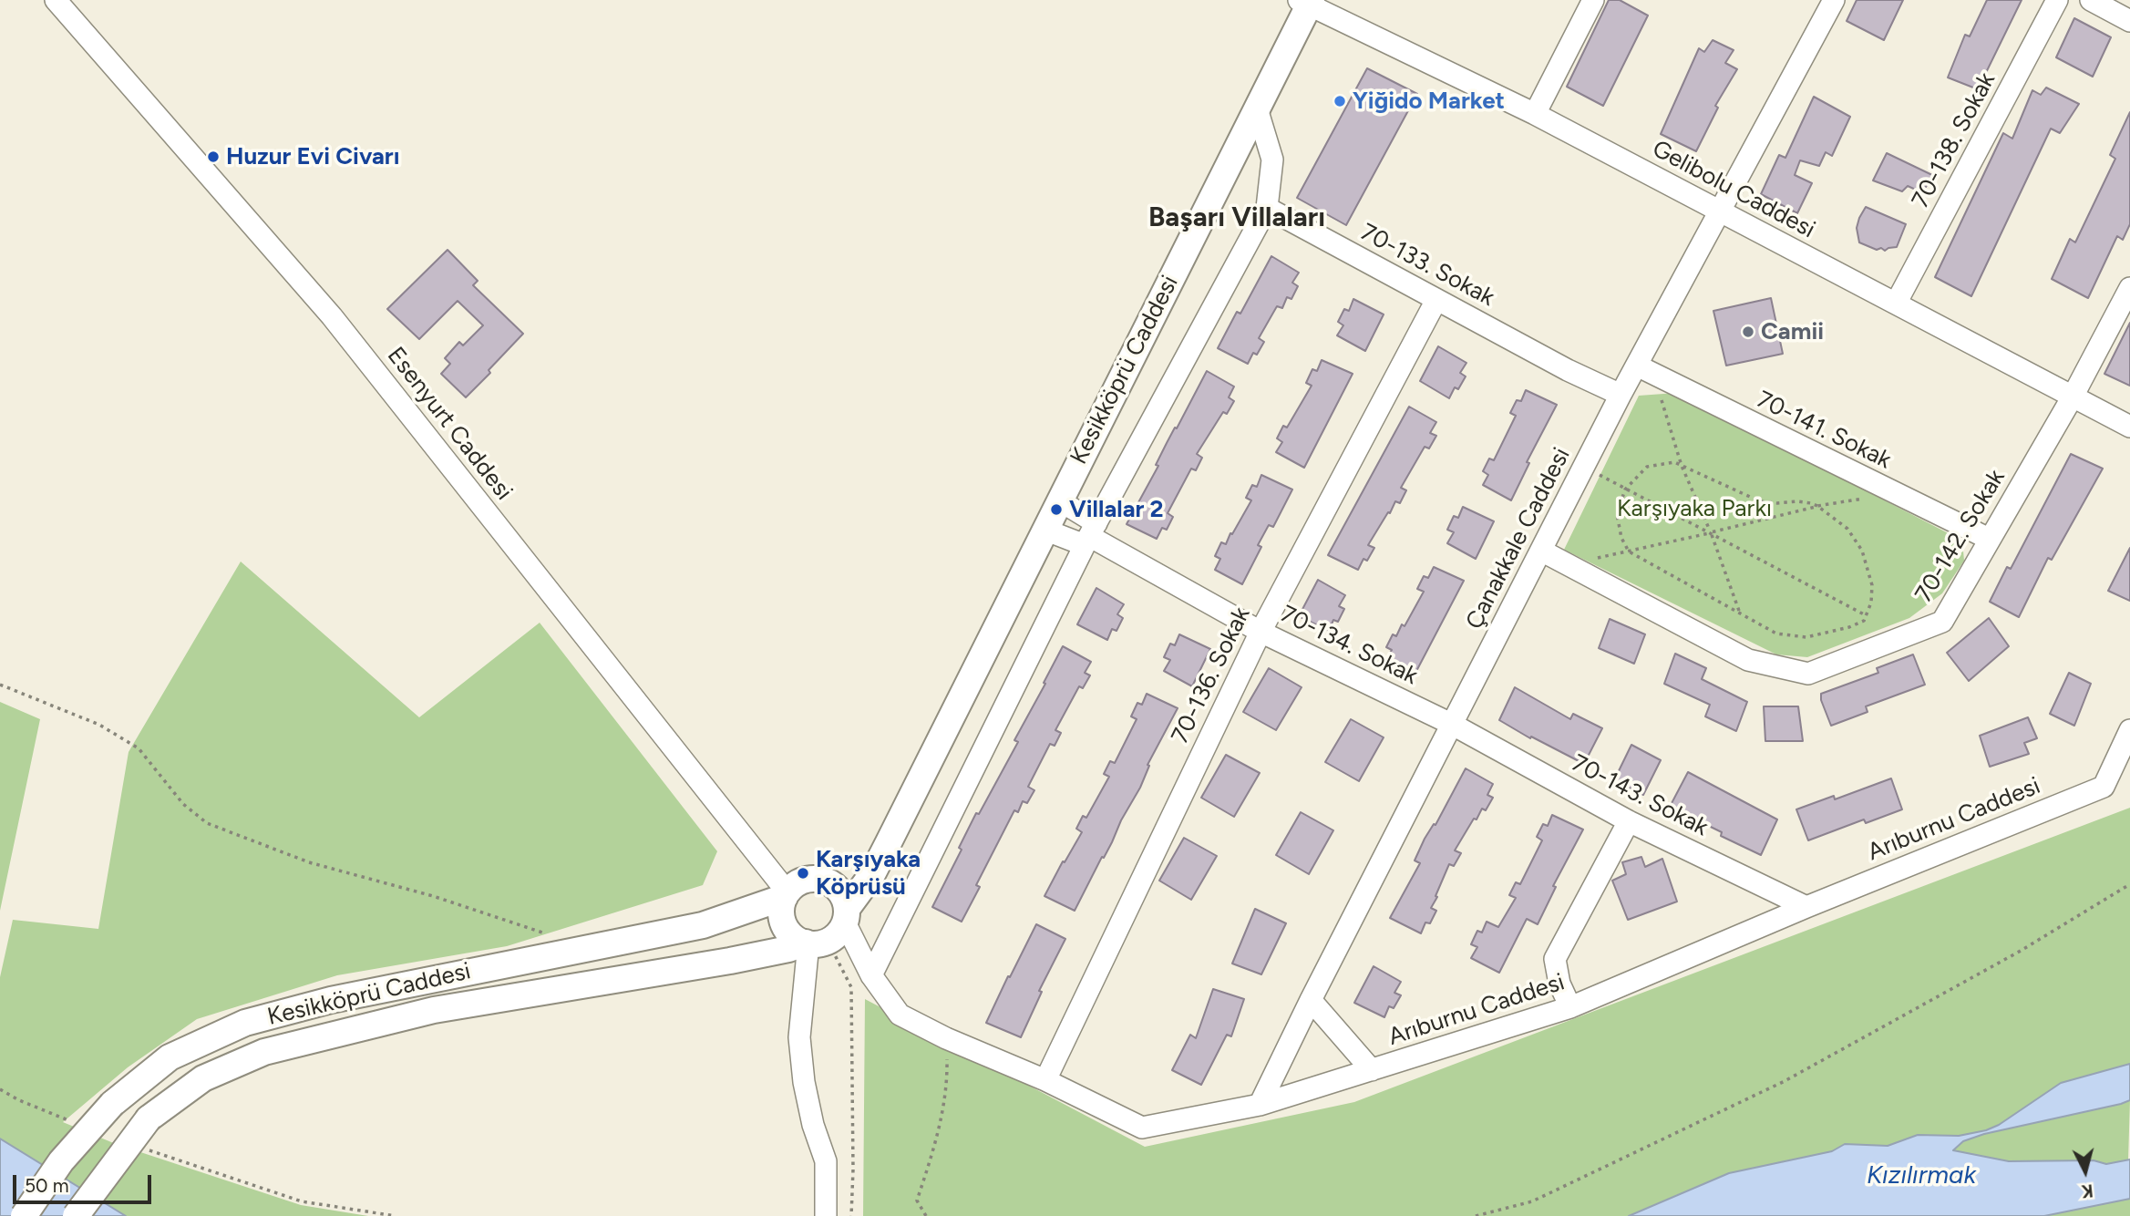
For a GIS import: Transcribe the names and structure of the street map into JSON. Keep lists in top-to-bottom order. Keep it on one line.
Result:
{"streets":{"street":["70-138. Sokak","Gelibolu Caddesi","70-133. Sokak","Kesikköprü Caddesi","Esenyurt Caddesi","70-141. Sokak","70-142. Sokak","Çanakkale Caddesi","70-134. Sokak","70-136. Sokak","70-143. Sokak","Arıburnu Caddesi"]},"crossings":[["70-138. Sokak","Gelibolu Caddesi"],["Gelibolu Caddesi","Kesikköprü Caddesi"],["Gelibolu Caddesi","70-142. Sokak"],["Gelibolu Caddesi","Çanakkale Caddesi"],["70-133. Sokak","Kesikköprü Caddesi"],["70-133. Sokak","Çanakkale Caddesi"],["70-133. Sokak","70-136. Sokak"],["Kesikköprü Caddesi","Esenyurt Caddesi"],["Kesikköprü Caddesi","70-134. Sokak"],["Kesikköprü Caddesi","Arıburnu Caddesi"],["Esenyurt Caddesi","Arıburnu Caddesi"],["70-141. Sokak","70-142. Sokak"],["70-141. Sokak","Çanakkale Caddesi"],["70-142. Sokak","Çanakkale Caddesi"],["Çanakkale Caddesi","70-134. Sokak"],["Çanakkale Caddesi","70-143. Sokak"],["Çanakkale Caddesi","Arıburnu Caddesi"],["70-134. Sokak","70-136. Sokak"],["70-134. Sokak","70-143. Sokak"],["70-136. Sokak","Arıburnu Caddesi"],["70-143. Sokak","Arıburnu Caddesi"]],"districts":["Başarı Villaları"],"water":["Kızılırmak"],"parks":["Karşıyaka Parkı"],"places":["Yiğido Market","Huzur Evi Civarı","Camii","Villalar 2","Karşıyaka Köprüsü"],"scale_bar":"50 m","north":"bottom"}
